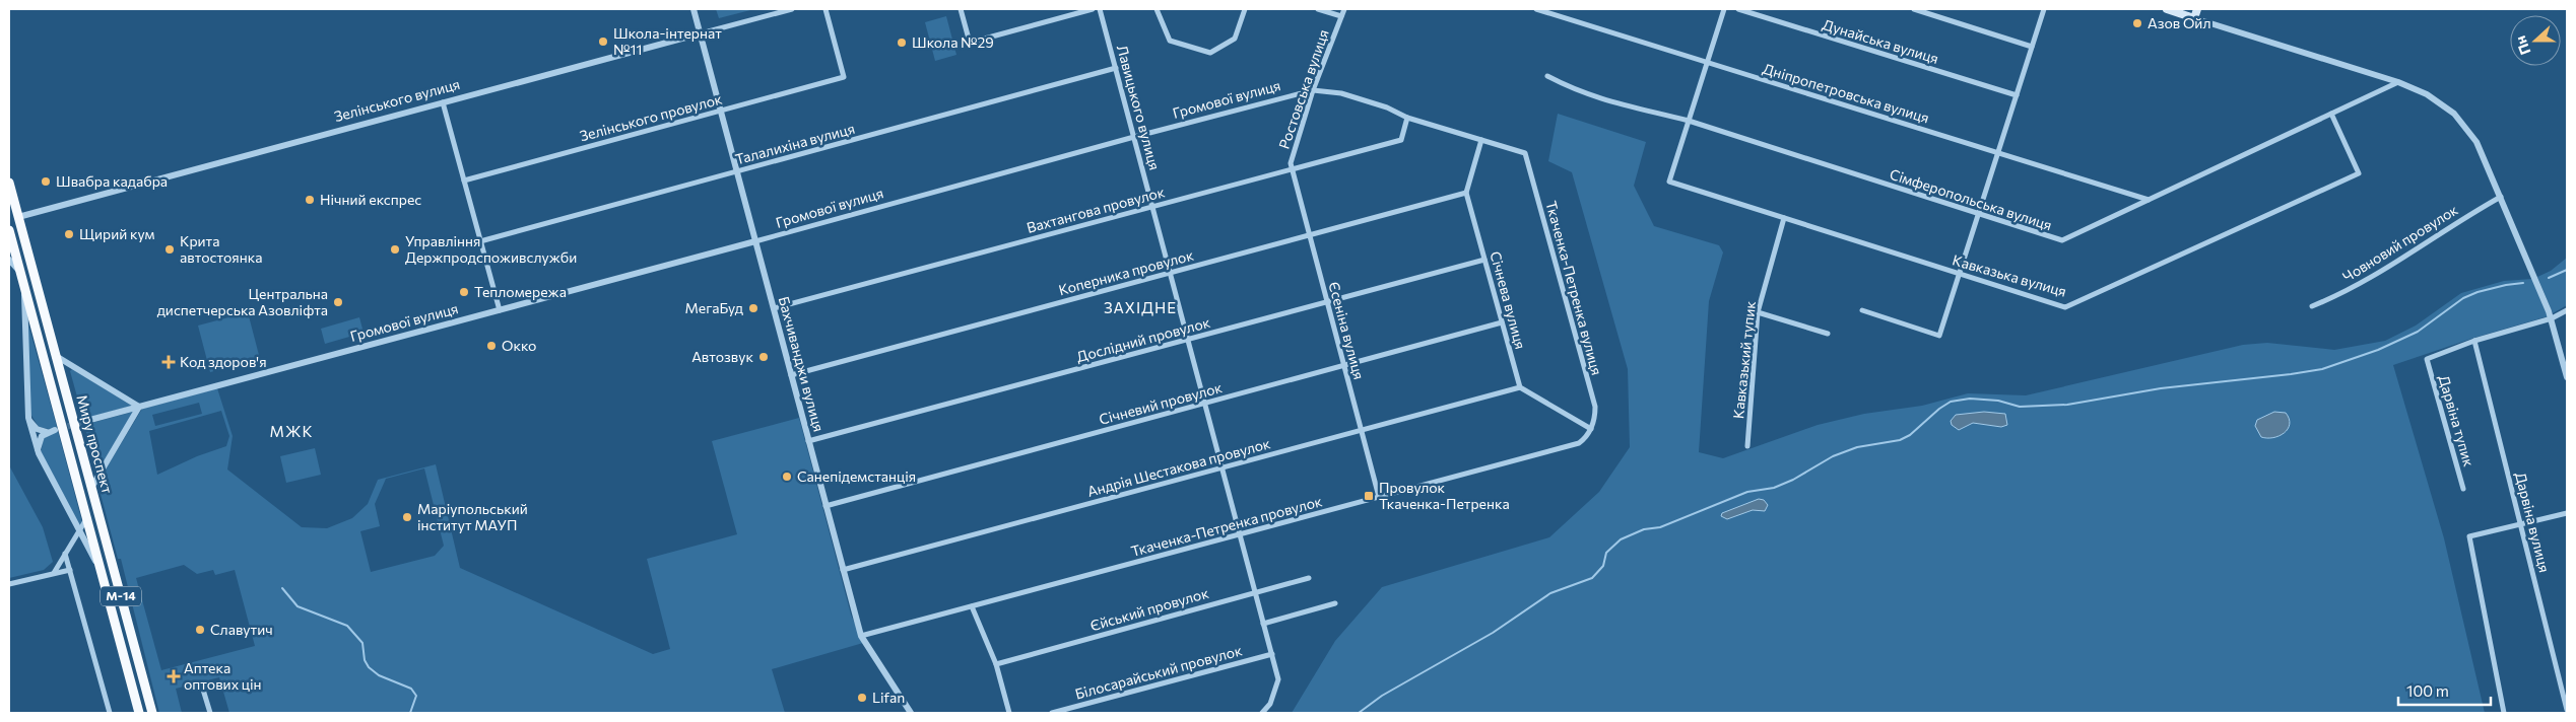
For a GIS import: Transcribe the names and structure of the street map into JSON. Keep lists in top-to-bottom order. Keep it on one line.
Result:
{"streets":{"highway":["Миру проспект","М-14"],"street":["Дунайська вулиця","Ростовська вулиця","Дніпропетровська вулиця","Громової вулиця","Зелінського вулиця","Лавицького вулиця","Зелінського провулок","Талалихіна вулиця","Сімферопольська вулиця","Вахтангова провулок","Човновий провулок","Коперника провулок","Кавказька вулиця","Ткаченка-Петренка вулиця","Січнева вулиця","Єсеніна вулиця","Дослідний провулок","Кавказький тупик","Бахчиванджи вулиця","Січневий провулок","Дарвіна тупик","Андрія Шестакова провулок","Дарвіна вулиця","Ткаченка-Петренка провулок","Єйський провулок","Білосарайський провулок"]},"crossings":[["Ростовська вулиця","Громової вулиця"],["Ростовська вулиця","Вахтангова провулок"],["Ростовська вулиця","Єсеніна вулиця"],["Дніпропетровська вулиця","Сімферопольська вулиця"],["Громової вулиця","Лавицького вулиця"],["Громової вулиця","Вахтангова провулок"],["Громової вулиця","Ткаченка-Петренка вулиця"],["Громової вулиця","Бахчиванджи вулиця"],["Зелінського вулиця","Бахчиванджи вулиця"],["Зелінського вулиця","Миру проспект"],["Лавицького вулиця","Талалихіна вулиця"],["Лавицького вулиця","Вахтангова провулок"],["Лавицького вулиця","Коперника провулок"],["Лавицького вулиця","Дослідний провулок"],["Лавицького вулиця","Січневий провулок"],["Лавицького вулиця","Андрія Шестакова провулок"],["Лавицького вулиця","Ткаченка-Петренка провулок"],["Лавицького вулиця","Єйський провулок"],["Лавицького вулиця","Білосарайський провулок"],["Зелінського провулок","Бахчиванджи вулиця"],["Талалихіна вулиця","Бахчиванджи вулиця"],["Сімферопольська вулиця","Кавказька вулиця"],["Вахтангова провулок","Єсеніна вулиця"],["Вахтангова провулок","Бахчиванджи вулиця"],["Коперника провулок","Січнева вулиця"],["Коперника провулок","Єсеніна вулиця"],["Коперника провулок","Бахчиванджи вулиця"],["Кавказька вулиця","Кавказький тупик"],["Ткаченка-Петренка вулиця","Ткаченка-Петренка провулок"],["Січнева вулиця","Дослідний провулок"],["Січнева вулиця","Січневий провулок"],["Січнева вулиця","Андрія Шестакова провулок"],["Єсеніна вулиця","Дослідний провулок"],["Єсеніна вулиця","Січневий провулок"],["Єсеніна вулиця","Андрія Шестакова провулок"],["Єсеніна вулиця","Ткаченка-Петренка провулок"],["Дослідний провулок","Бахчиванджи вулиця"],["Бахчиванджи вулиця","Січневий провулок"],["Бахчиванджи вулиця","Андрія Шестакова провулок"],["Бахчиванджи вулиця","Ткаченка-Петренка провулок"],["Дарвіна тупик","Дарвіна вулиця"]],"districts":["ЗАХІДНЕ","МЖК"],"places":{"other":["Азов Ойл","Школа-інтернат №11","Школа №29","Швабра кадабра","Нічний експрес","Щирий кум","Крита автостоянка","Управління Держпродспоживслужби","Тепломережа","Центральна диспетчерська Азовліфта","МегаБуд","Окко","Автозвук","Санепідемстанція","Маріупольський інститут МАУП","Славутич","Lifan"],"health":["Код здоров'я","Аптека оптових цін"],"transit":["Провулок Ткаченка-Петренка"]},"scale_bar":"100 m","north":"left"}
